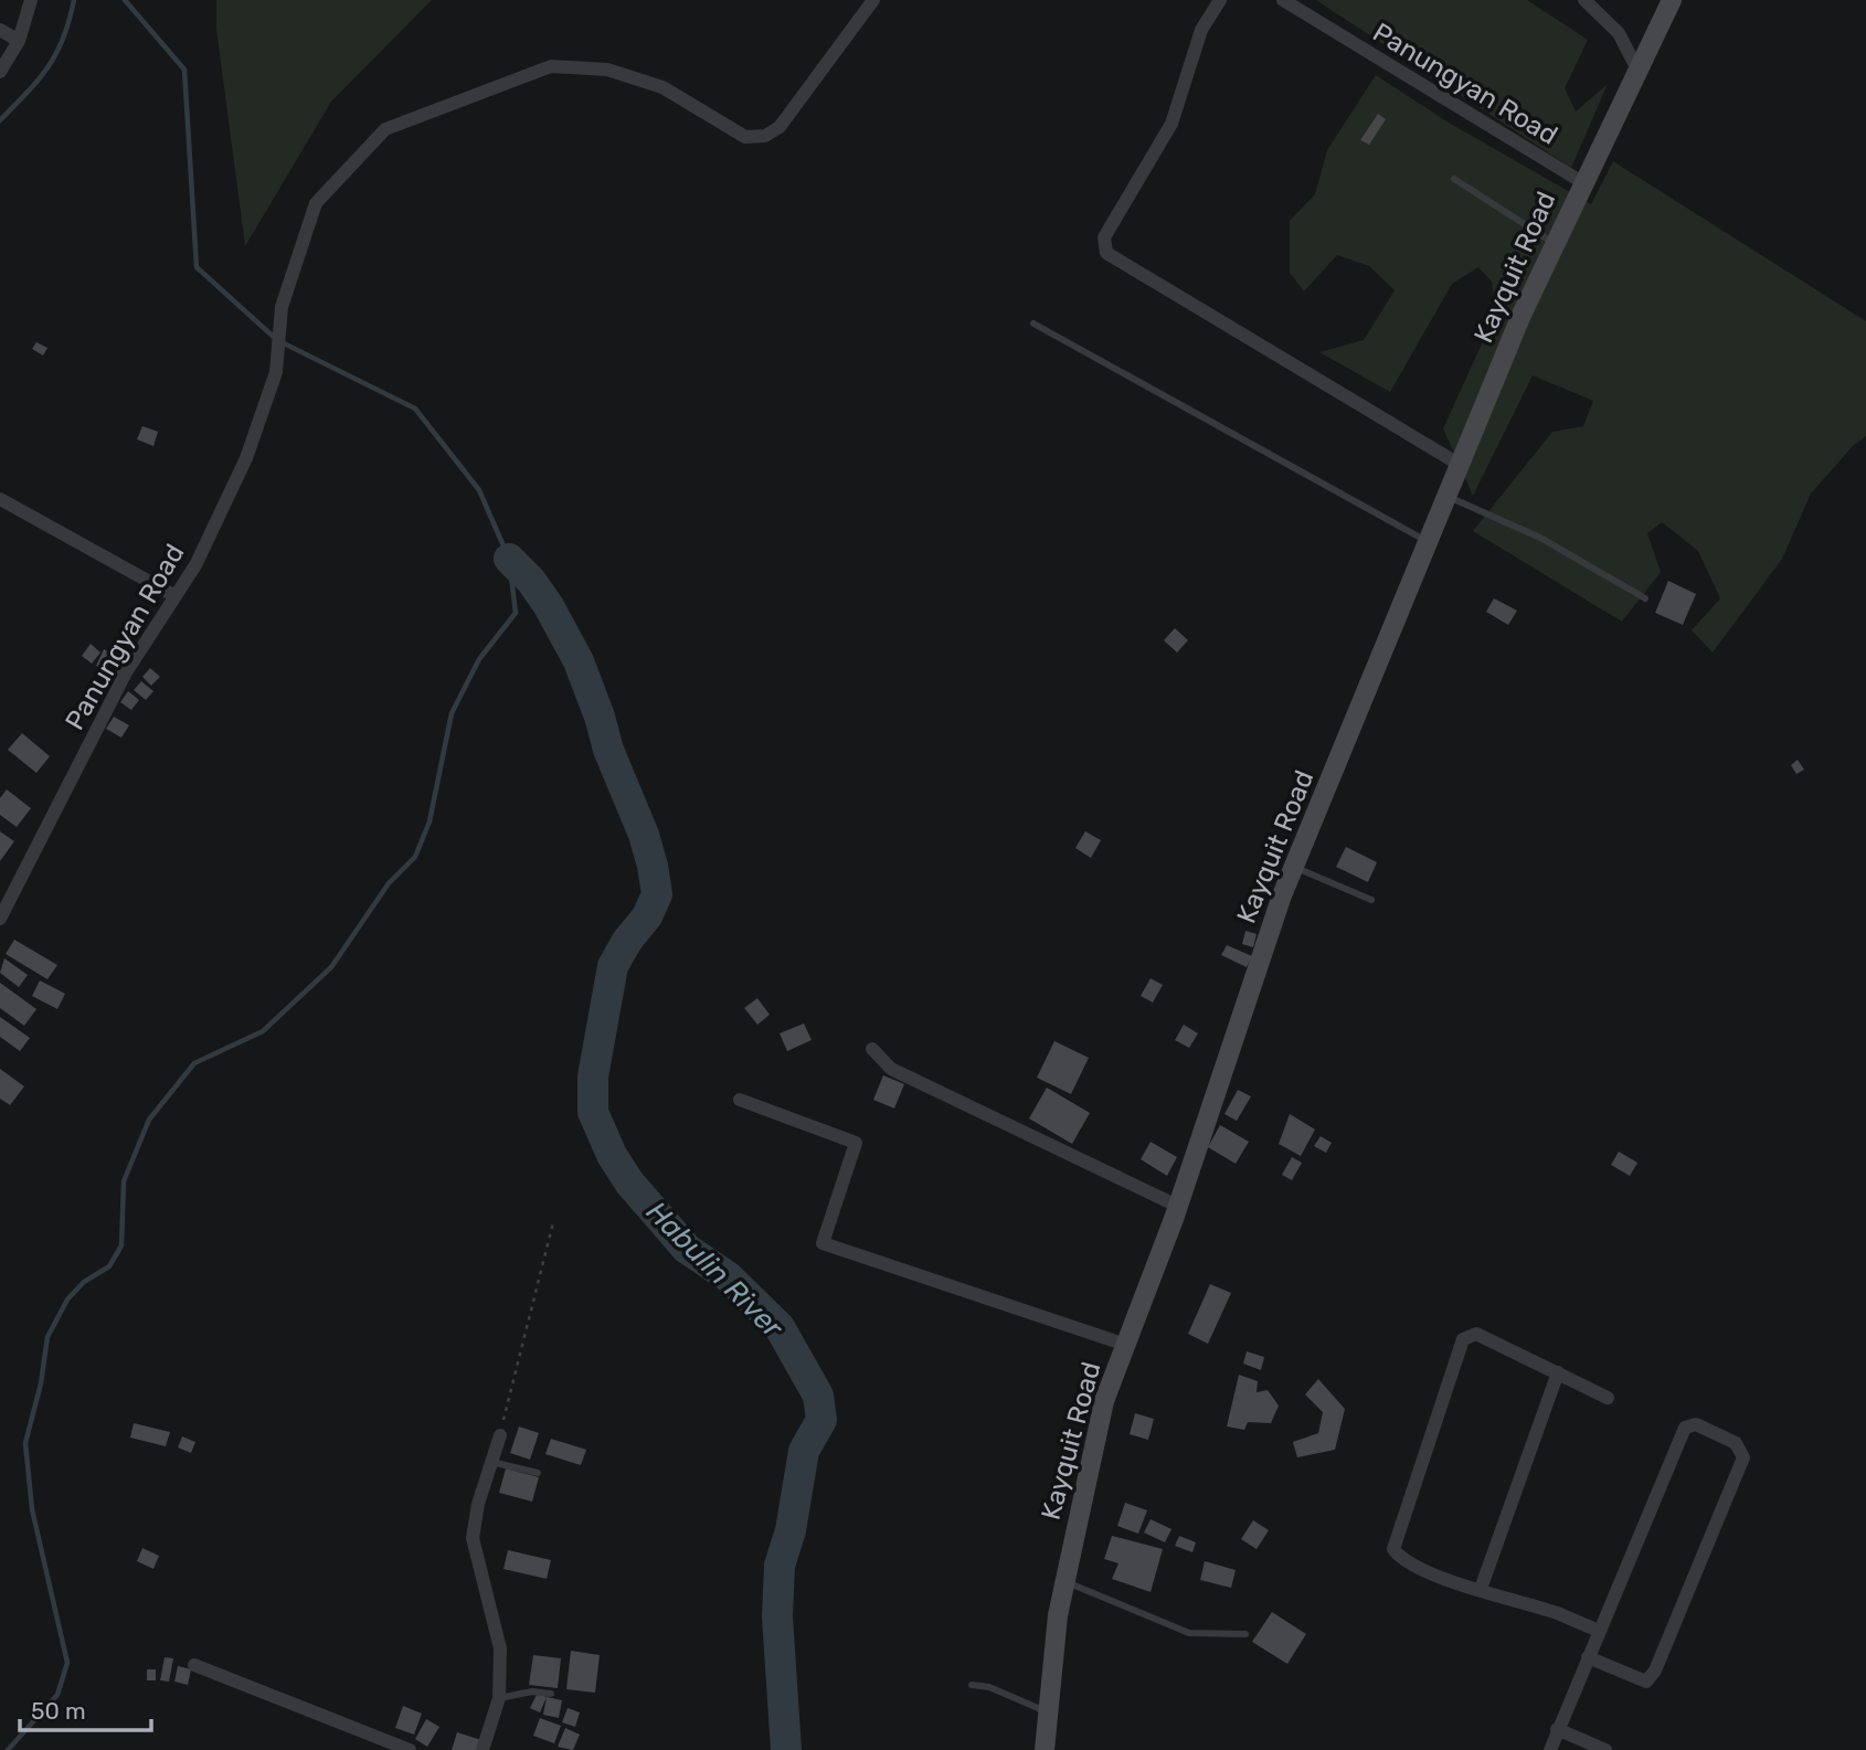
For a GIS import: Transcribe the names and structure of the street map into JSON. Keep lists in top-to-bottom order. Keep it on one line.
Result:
{"streets":{"street":["Panungyan Road","Kayquit Road"]},"crossings":[["Panungyan Road","Kayquit Road"]],"water":["Habulin River"],"scale_bar":"50 m"}
